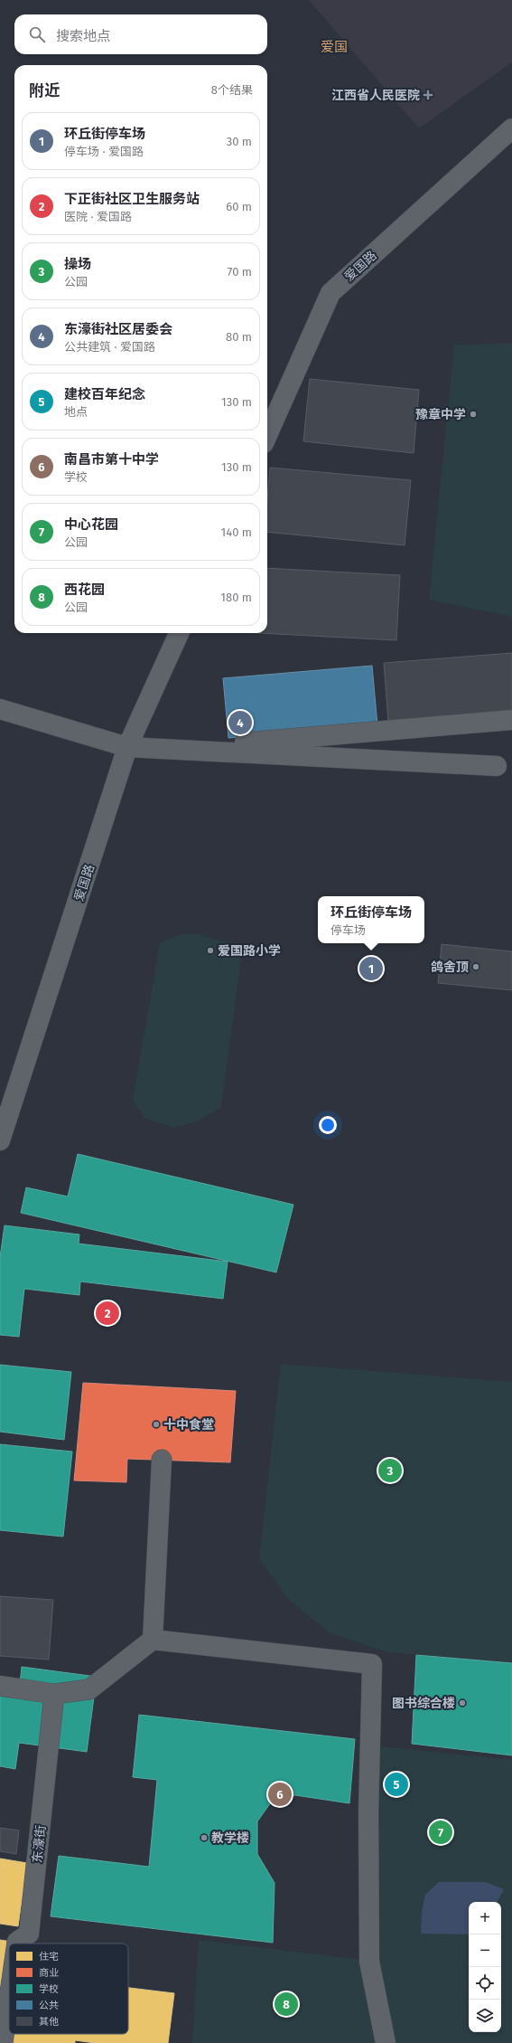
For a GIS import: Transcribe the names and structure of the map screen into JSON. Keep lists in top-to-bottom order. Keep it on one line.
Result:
{"streets":{"street":["爱国路","东濠街"]},"districts":["爱国"],"places":{"health":["江西省人民医院"],"other":["豫章中学","爱国路小学","鸽舍顶","十中食堂","图书综合楼","教学楼"]},"legend":["住宅","商业","学校","公共","其他"],"page":{"search":"搜索地点","heading":["附近","8个结果"],"list":[{"mark":"1","name":"环丘街停车场","note":"停车场 · 爱国路","value":"30 m"},{"mark":"2","name":"下正街社区卫生服务站","note":"医院 · 爱国路","value":"60 m"},{"mark":"3","name":"操场","note":"公园","value":"70 m"},{"mark":"4","name":"东濠街社区居委会","note":"公共建筑 · 爱国路","value":"80 m"},{"mark":"5","name":"建校百年纪念","note":"地点","value":"130 m"},{"mark":"6","name":"南昌市第十中学","note":"学校","value":"130 m"},{"mark":"7","name":"中心花园","note":"公园","value":"140 m"},{"mark":"8","name":"西花园","note":"公园","value":"180 m"}],"pins":["4","1","2","3","5","6","7","8"],"popup":["环丘街停车场","停车场"],"map_buttons":["+","−"]}}
